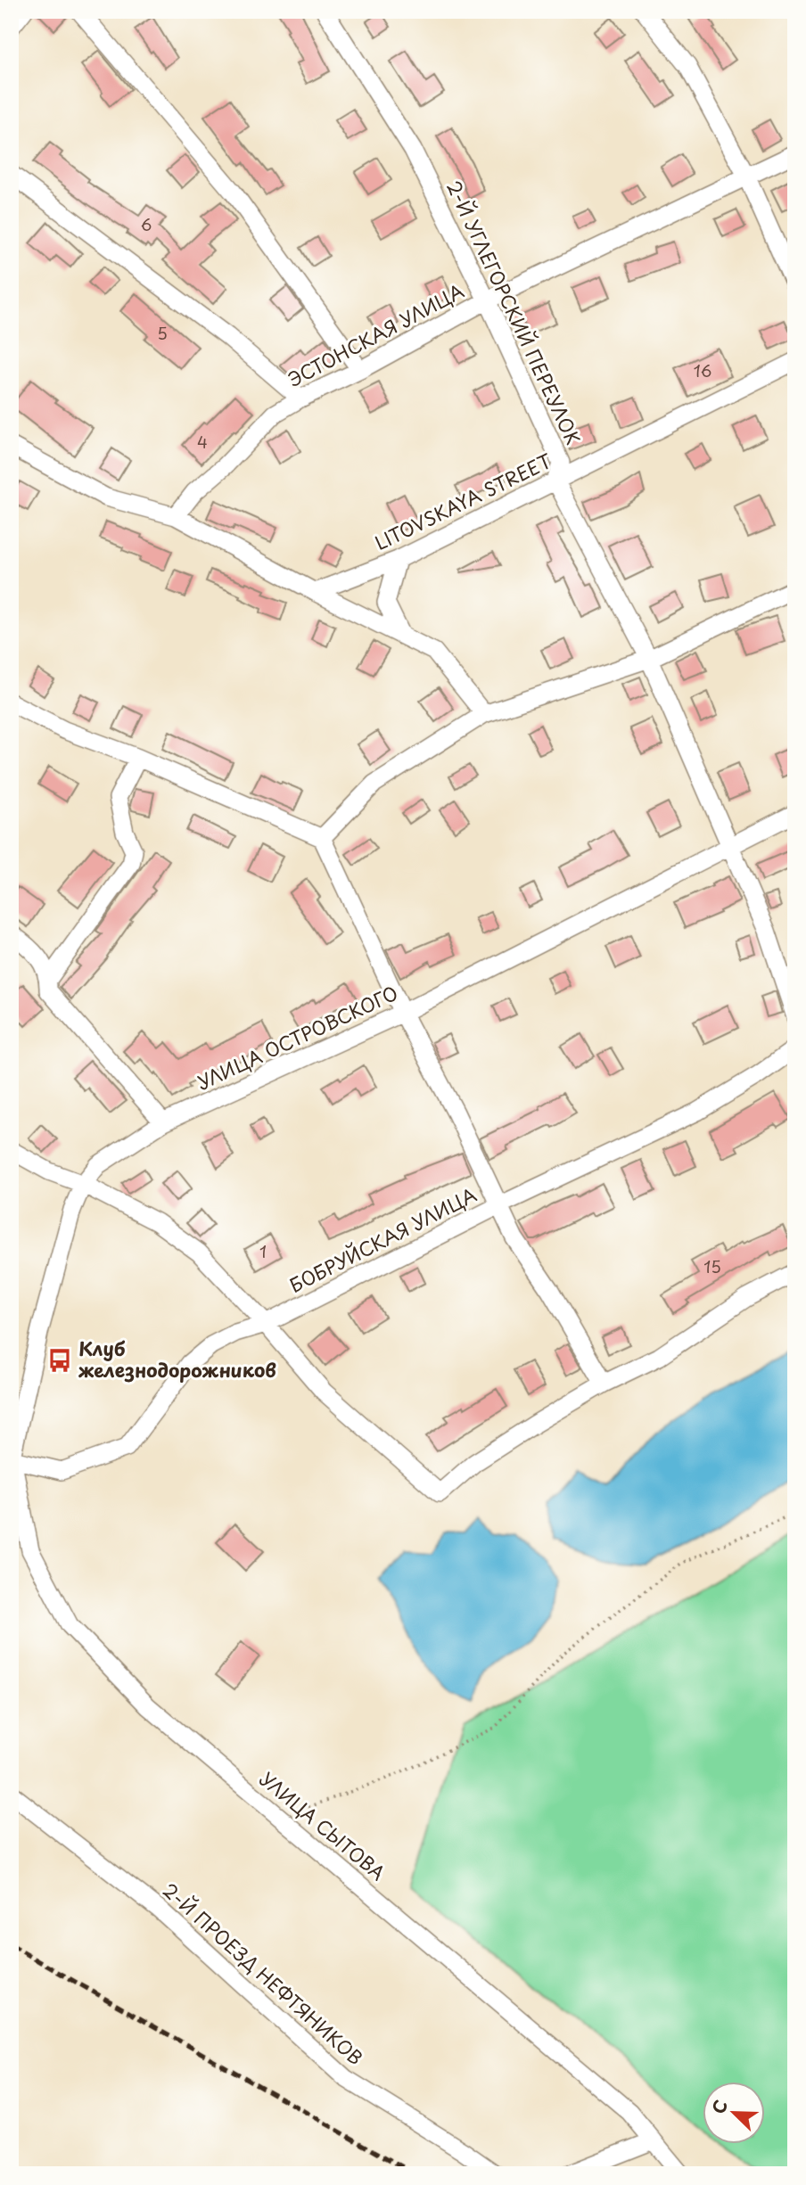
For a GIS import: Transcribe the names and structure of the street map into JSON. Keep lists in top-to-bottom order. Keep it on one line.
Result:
{"streets":{"street":["2-Й УГЛЕГОРСКИЙ ПЕРЕУЛОК","ЭСТОНСКАЯ УЛИЦА","LITOVSKAYA STREET","УЛИЦА ОСТРОВСКОГО","БОБРУЙСКАЯ УЛИЦА","УЛИЦА СЫТОВА","2-Й ПРОЕЗД НЕФТЯНИКОВ"]},"crossings":[["2-Й УГЛЕГОРСКИЙ ПЕРЕУЛОК","ЭСТОНСКАЯ УЛИЦА"],["2-Й УГЛЕГОРСКИЙ ПЕРЕУЛОК","LITOVSKAYA STREET"],["2-Й УГЛЕГОРСКИЙ ПЕРЕУЛОК","УЛИЦА ОСТРОВСКОГО"],["УЛИЦА ОСТРОВСКОГО","БОБРУЙСКАЯ УЛИЦА"],["УЛИЦА ОСТРОВСКОГО","УЛИЦА СЫТОВА"],["БОБРУЙСКАЯ УЛИЦА","УЛИЦА СЫТОВА"]],"places":{"bus stop":["Клуб железнодорожников"]},"house_numbers":["6","5","16","4","1","15"],"north":"top left"}
